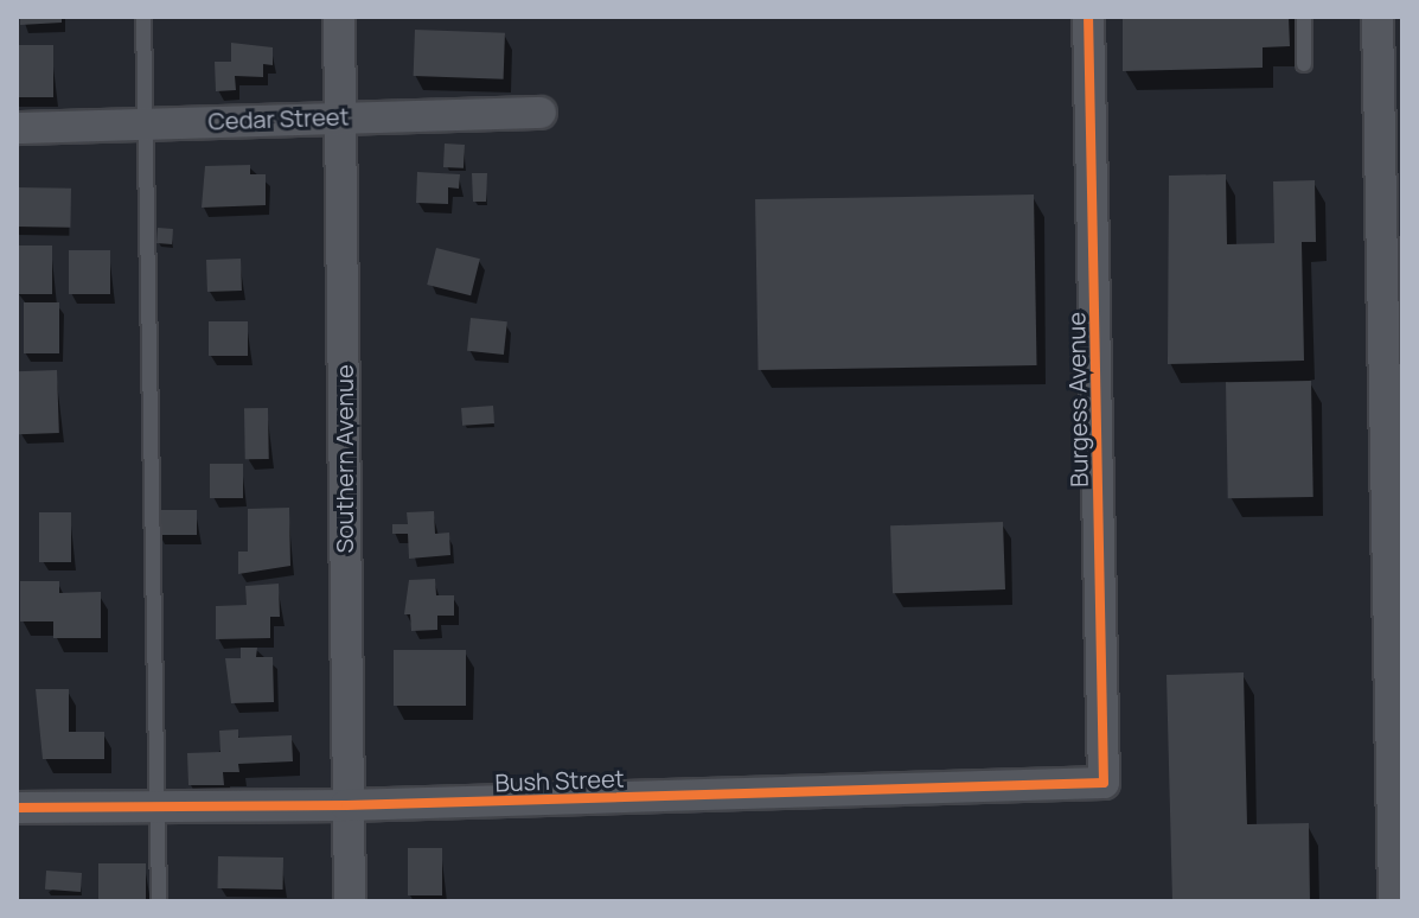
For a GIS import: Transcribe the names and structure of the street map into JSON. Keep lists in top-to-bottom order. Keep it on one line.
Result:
{"streets":{"street":["Cedar Street","Burgess Avenue","Southern Avenue","Bush Street"]},"crossings":[["Cedar Street","Southern Avenue"],["Burgess Avenue","Bush Street"],["Southern Avenue","Bush Street"]]}
